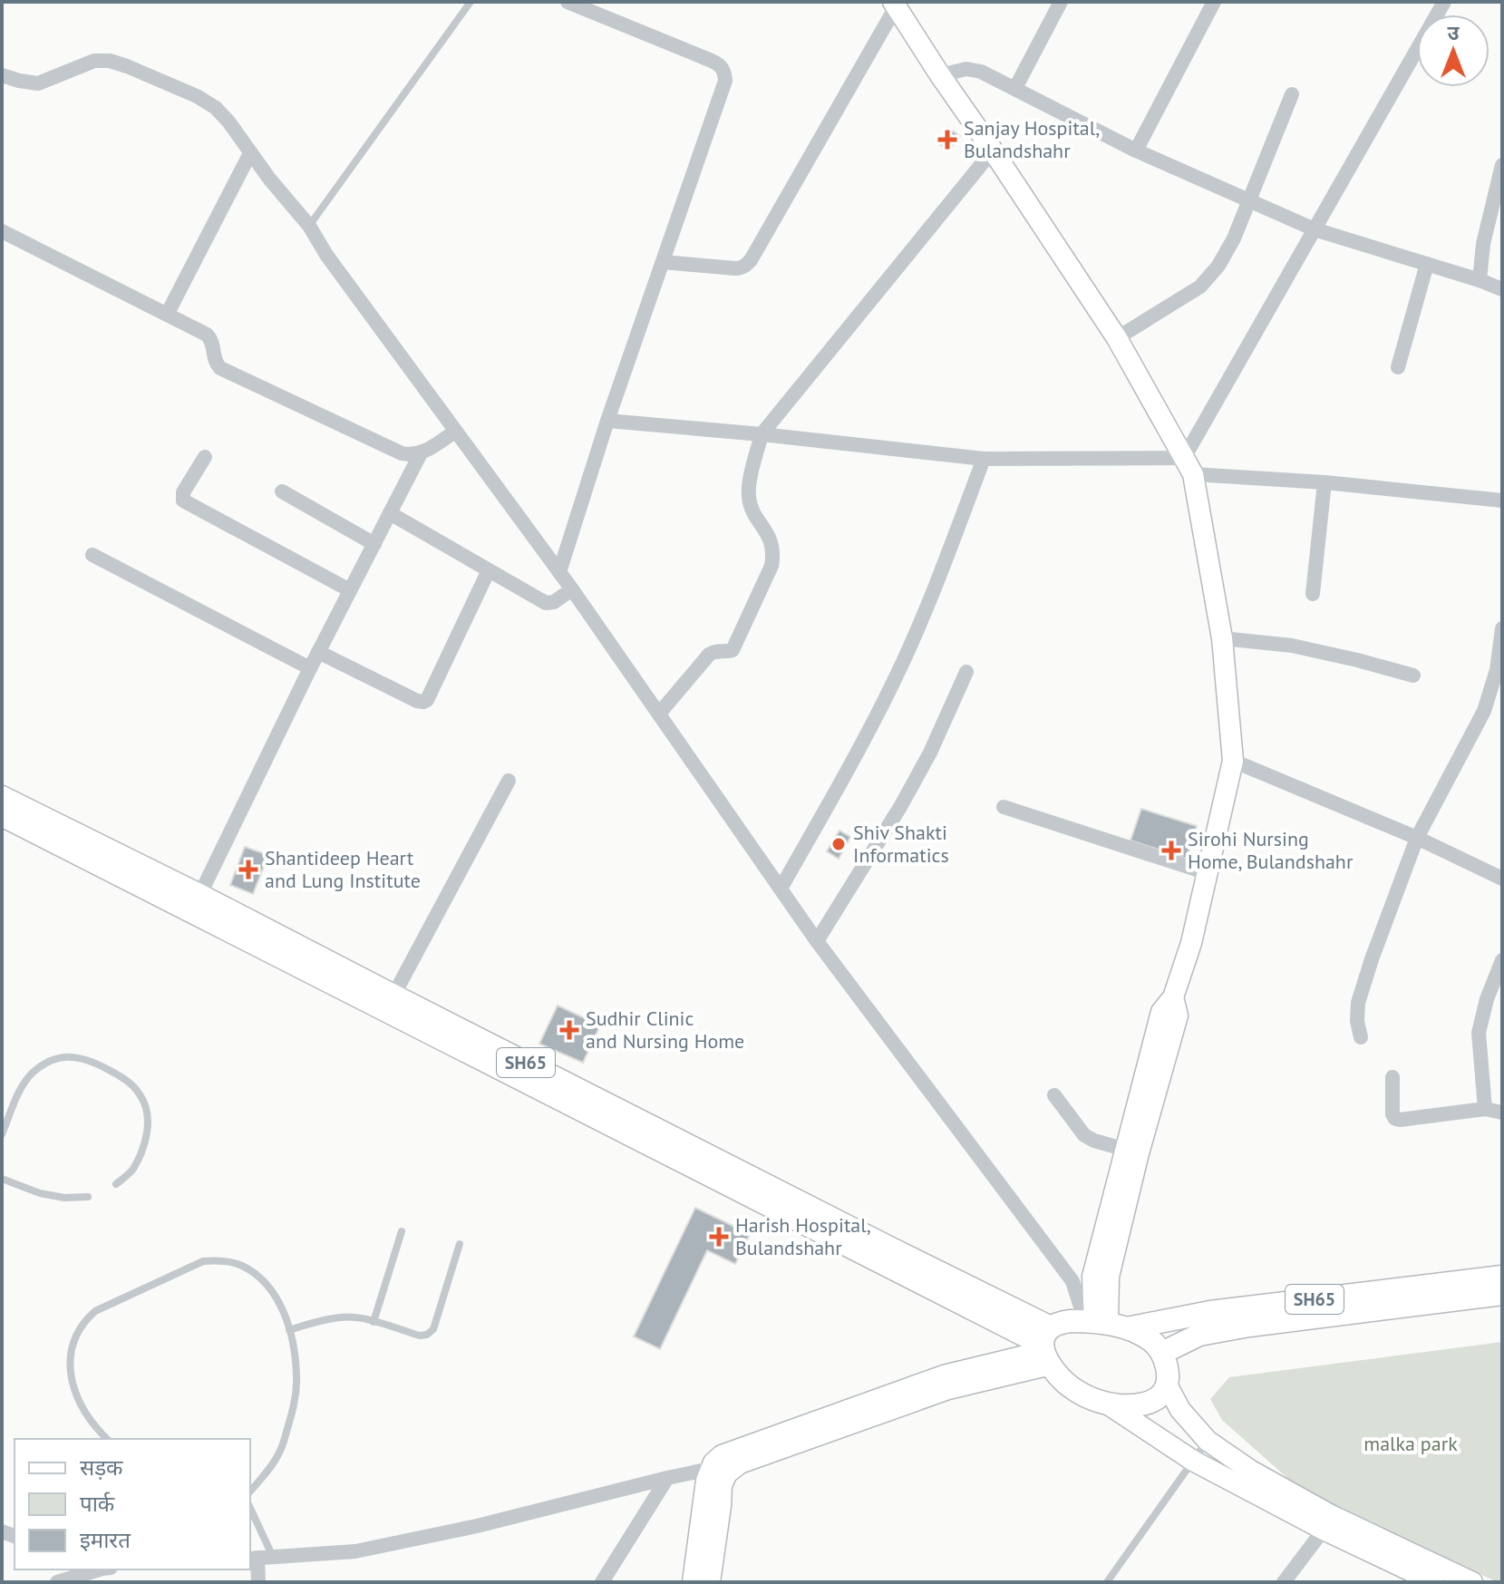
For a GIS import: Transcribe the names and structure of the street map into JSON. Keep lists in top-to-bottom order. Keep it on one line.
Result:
{"streets":{"main road":["SH65"]},"parks":["malka park"],"places":{"health":["Sanjay Hospital, Bulandshahr","Sirohi Nursing Home, Bulandshahr","Shantideep Heart and Lung Institute","Sudhir Clinic and Nursing Home","Harish Hospital, Bulandshahr"],"other":["Shiv Shakti Informatics"]},"legend":["सड़क","पार्क","इमारत"],"north":"top"}
